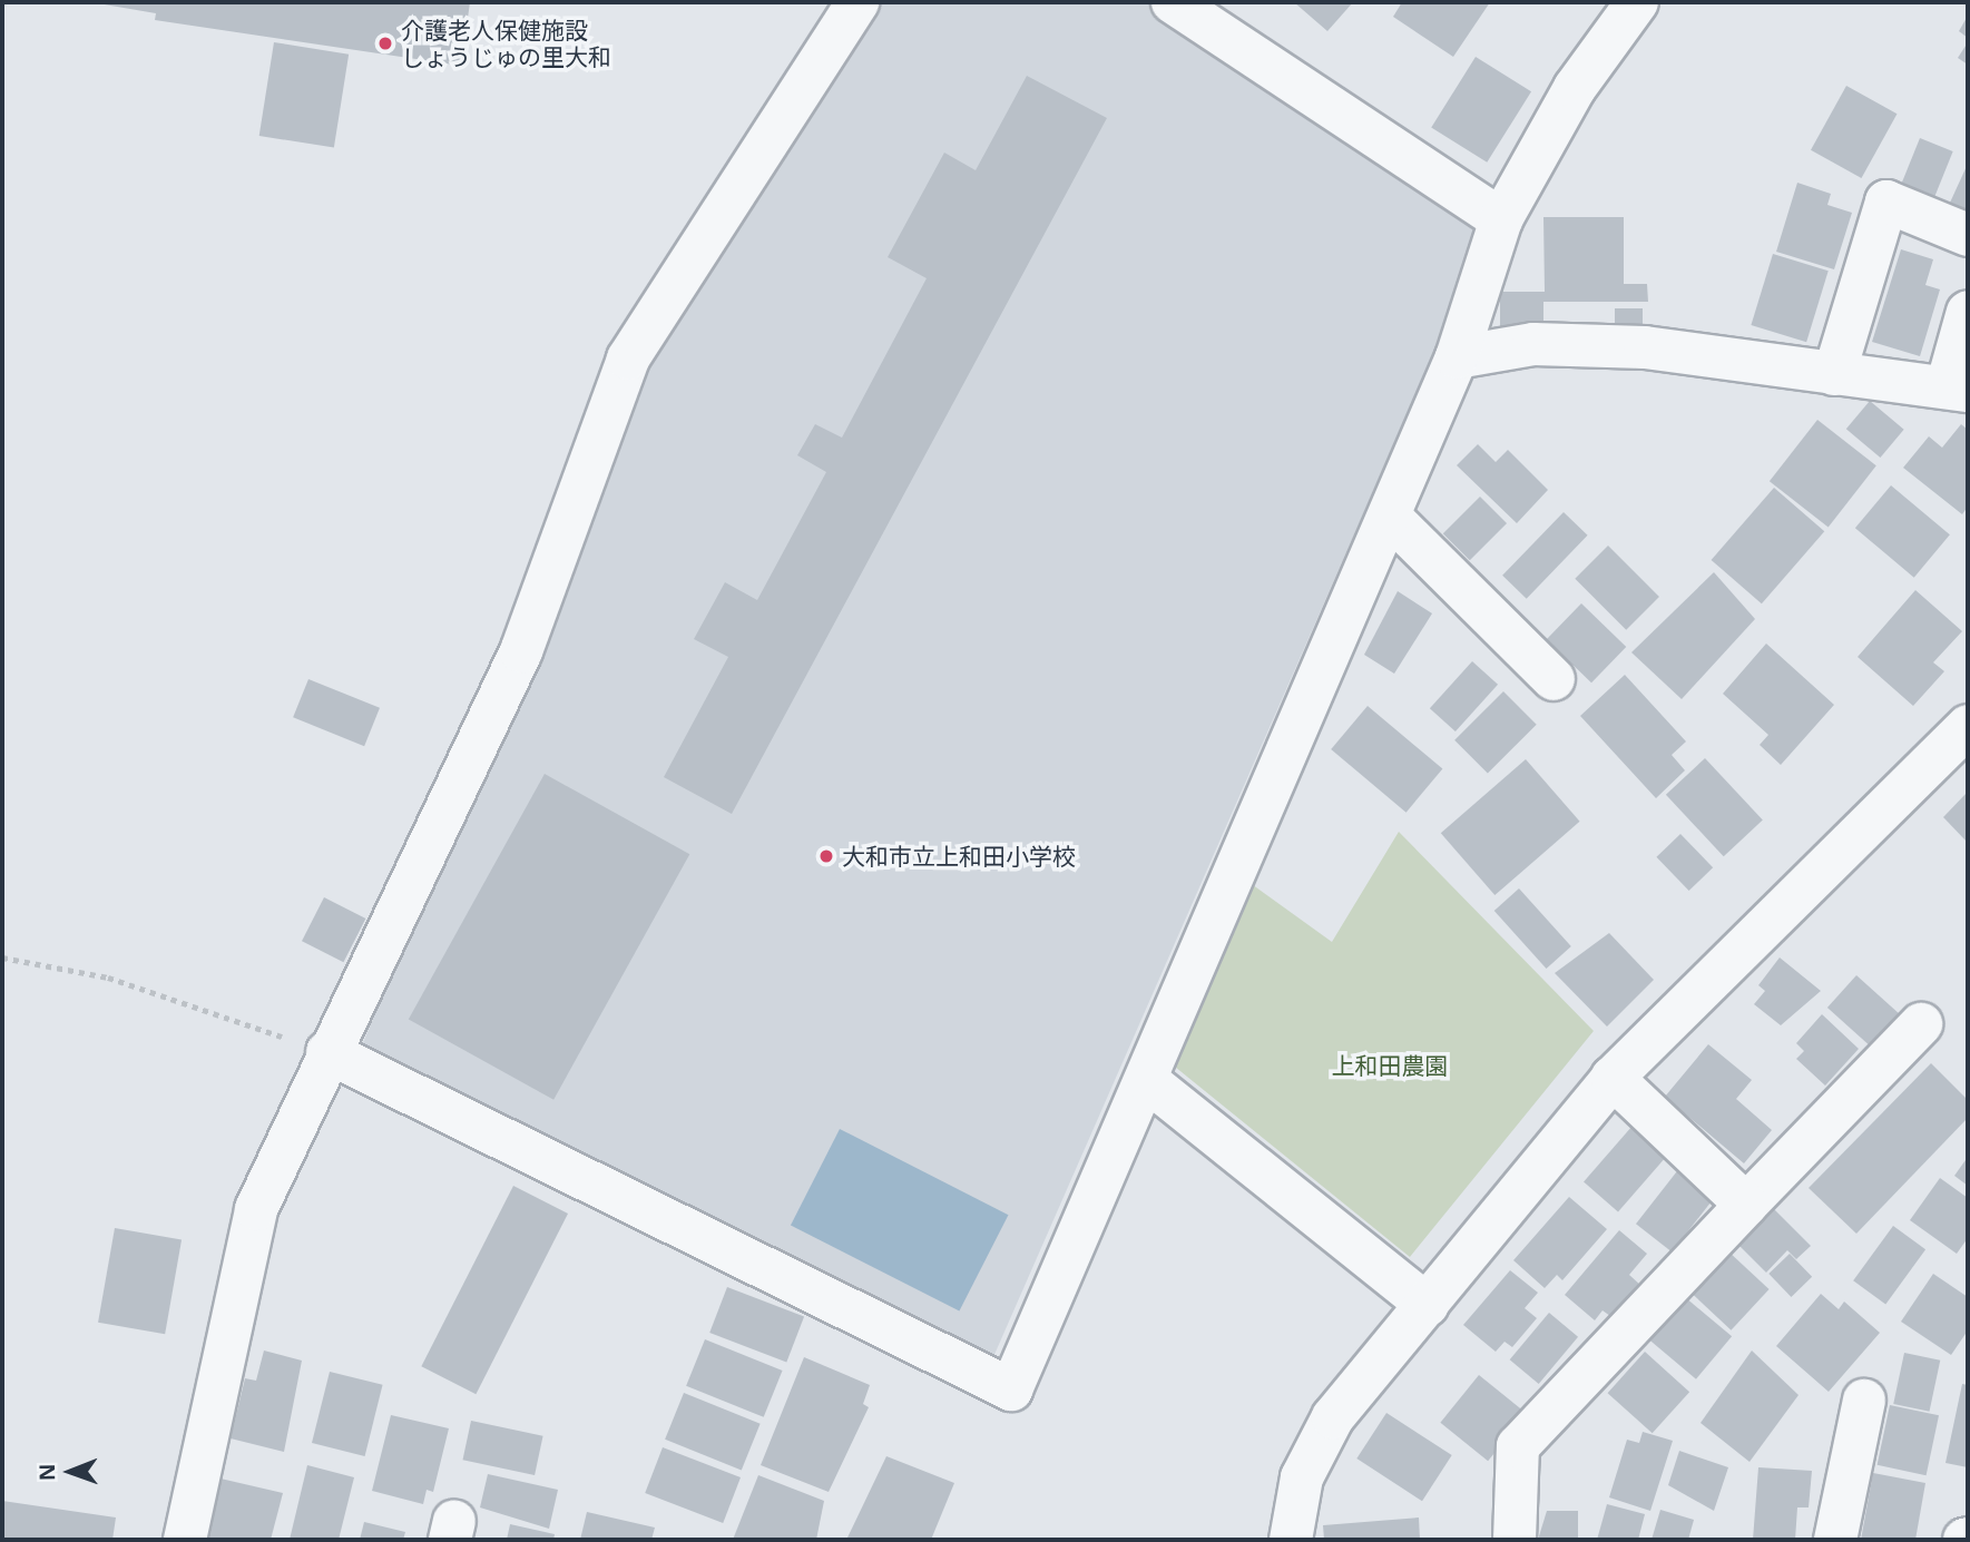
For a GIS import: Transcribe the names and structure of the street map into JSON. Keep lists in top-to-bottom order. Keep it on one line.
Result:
{"parks":["上和田農園"],"places":["介護老人保健施設 しょうじゅの里大和","大和市立上和田小学校"],"north":"left"}
